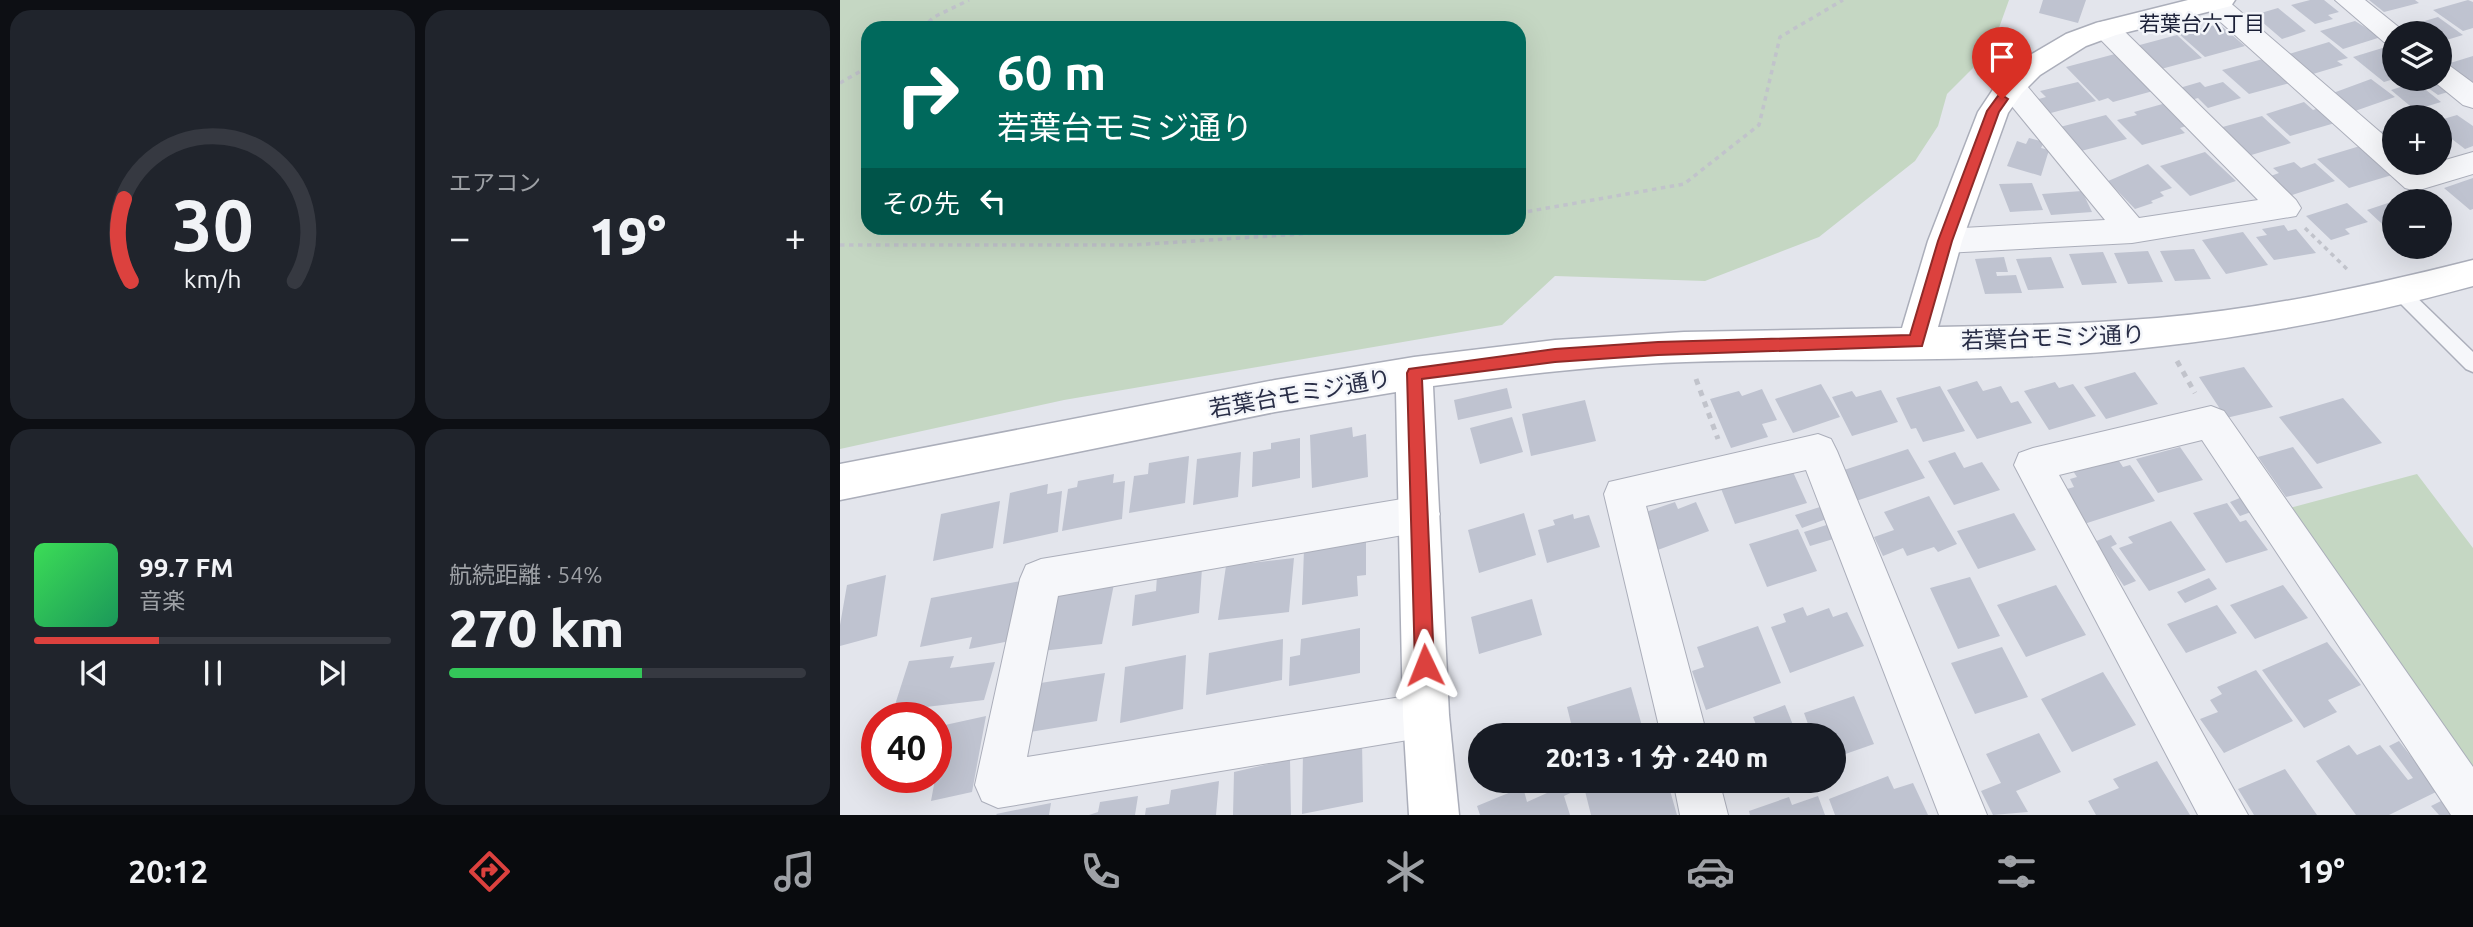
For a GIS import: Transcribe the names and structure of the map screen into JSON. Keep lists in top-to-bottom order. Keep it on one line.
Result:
{"streets":{"street":["若葉台モミジ通り"]},"districts":["若葉台六丁目"],"page":{"tile":["エアコン",["航続距離 · 54%","270 km"]],"map_buttons":["+","−"],"turn":["60 m","若葉台モミジ通り"],"then":"その先","heat":["−","19°","+"],"song":["99.7 FM","音楽"],"limit":"40","trip":"20:13 · 1 分 · 240 m","tabs":["20:12","19°"],"gauge":["30","km/h"]}}
